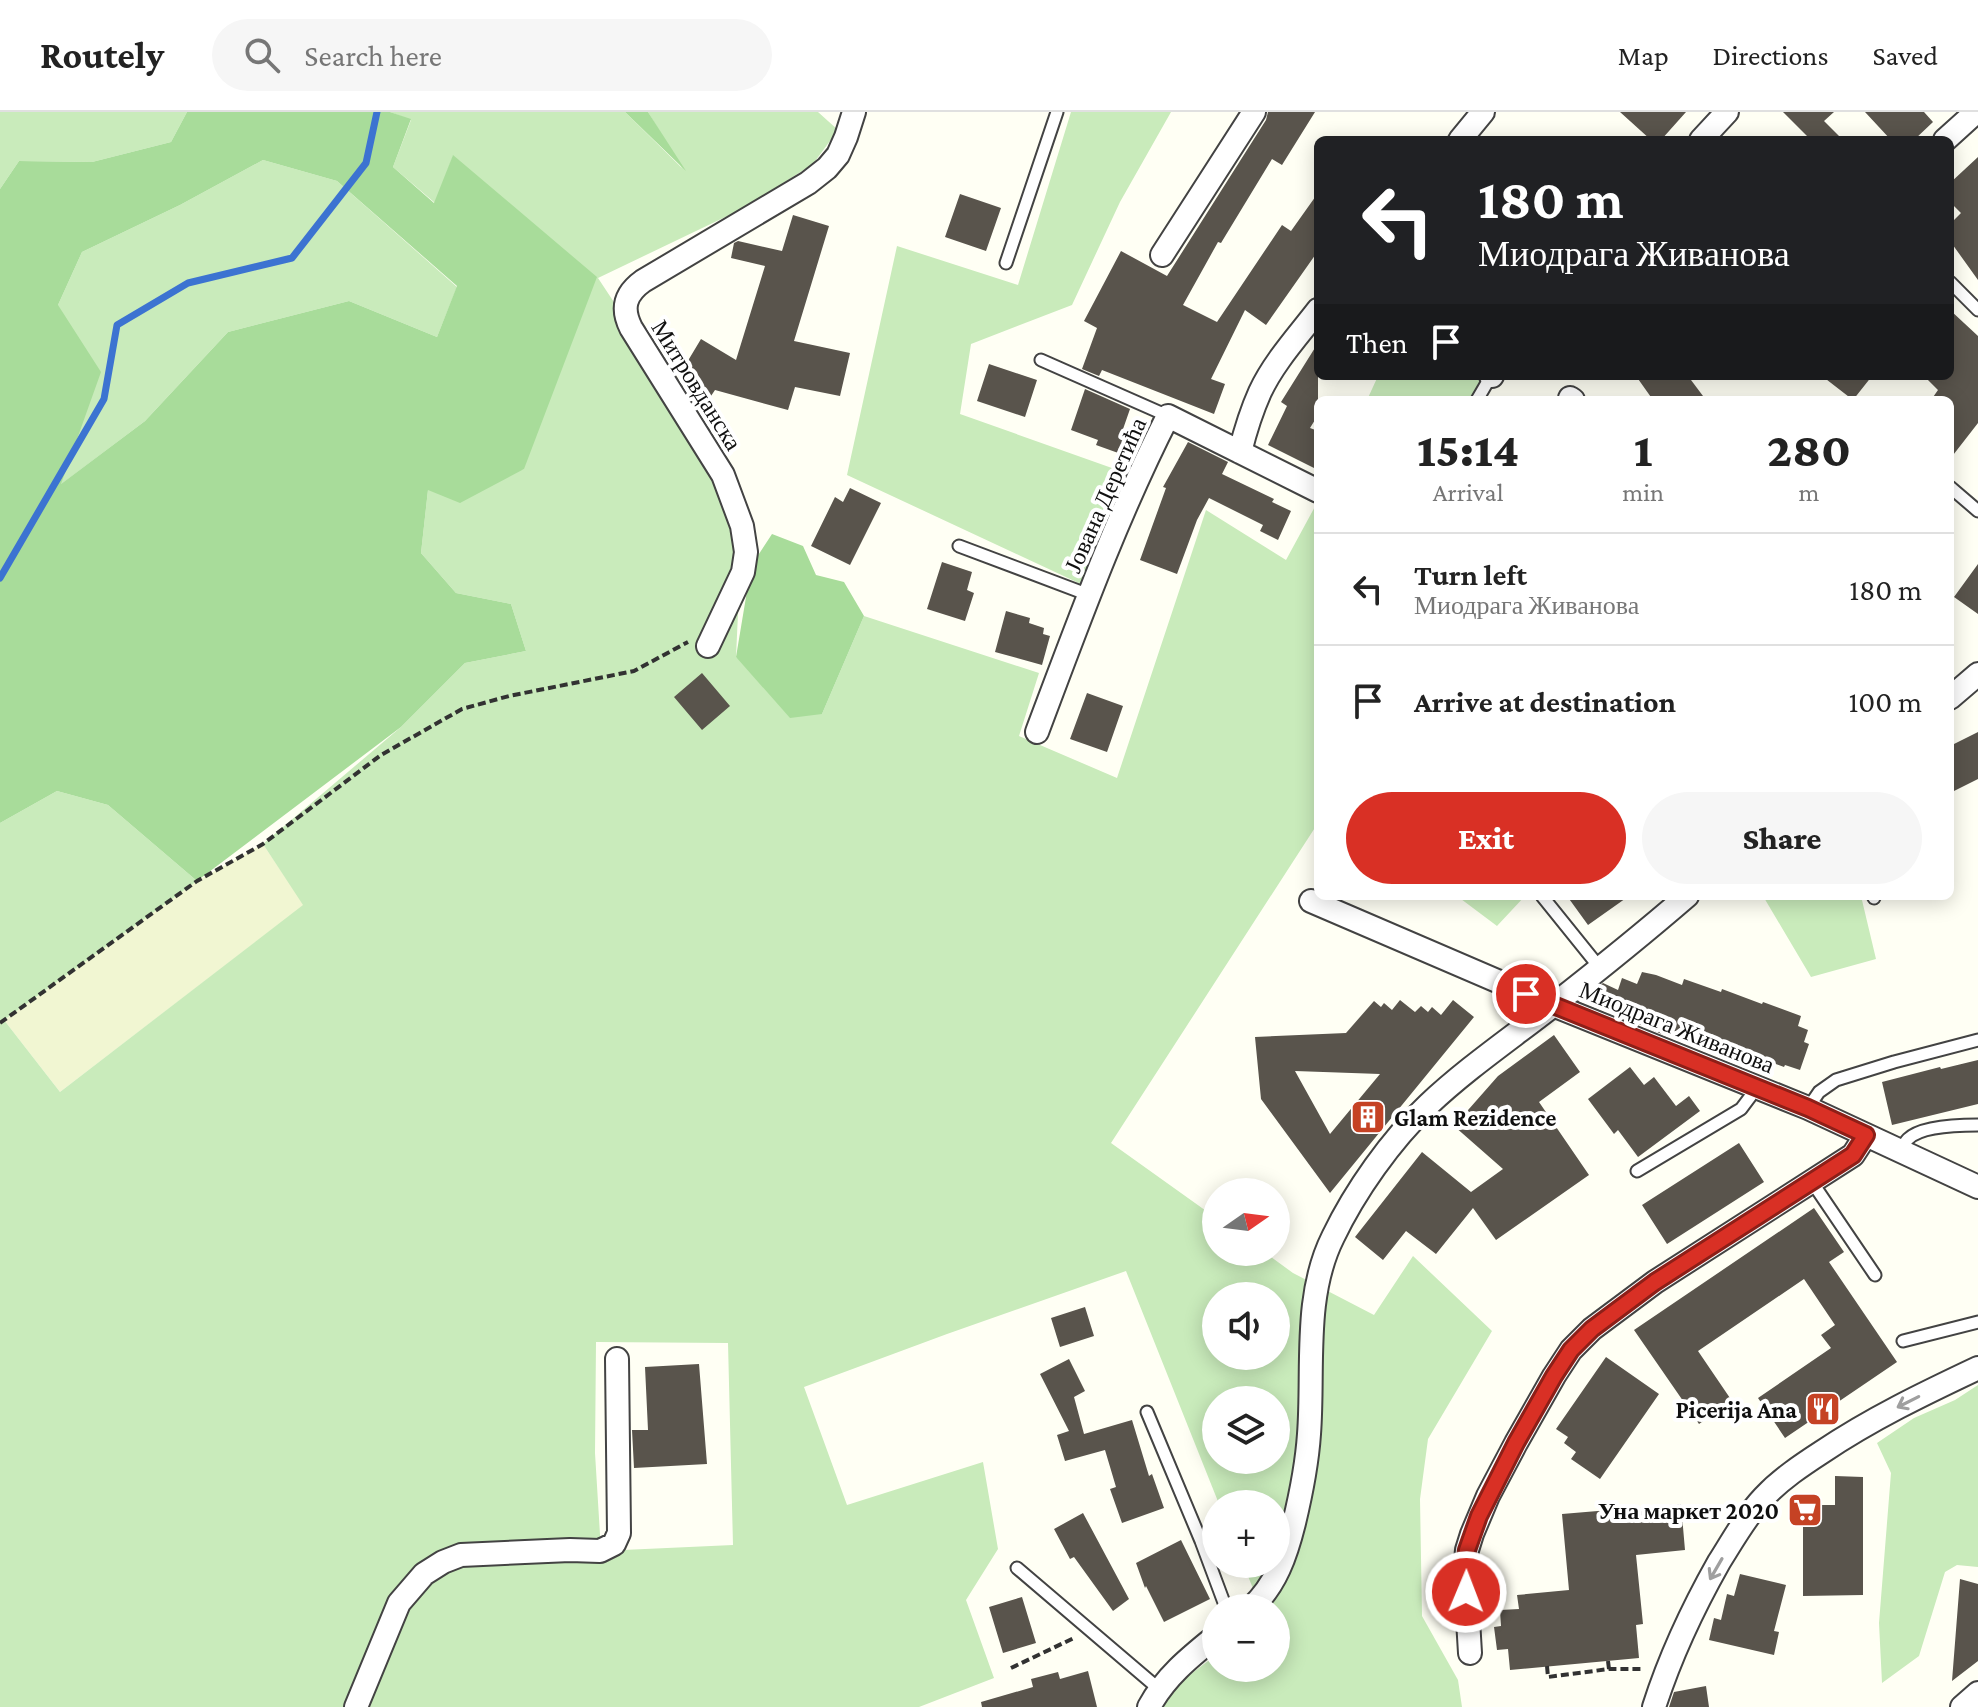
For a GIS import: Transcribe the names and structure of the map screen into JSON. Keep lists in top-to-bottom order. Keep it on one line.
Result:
{"streets":{"street":["Митровданска","Јована Деретића","Миодрага Живанова"]},"places":{"building":["Glam Rezidence"],"restaurant":["Picerija Ana"],"supermarket":["Уна маркет 2020"]},"north":"right","page":{"header":"Routely","search":"Search here","nav":["Map","Directions","Saved"],"turn":["180 m","Миодрага Живанова"],"then":"Then","eta":["15:14","Arrival","1","min","280","m"],"list":[{"name":"Turn left","note":"Миодрага Живанова","value":"180 m"},{"name":"Arrive at destination","value":"100 m"}],"buttons":["Exit","Share"],"map_buttons":["+","−"]}}
